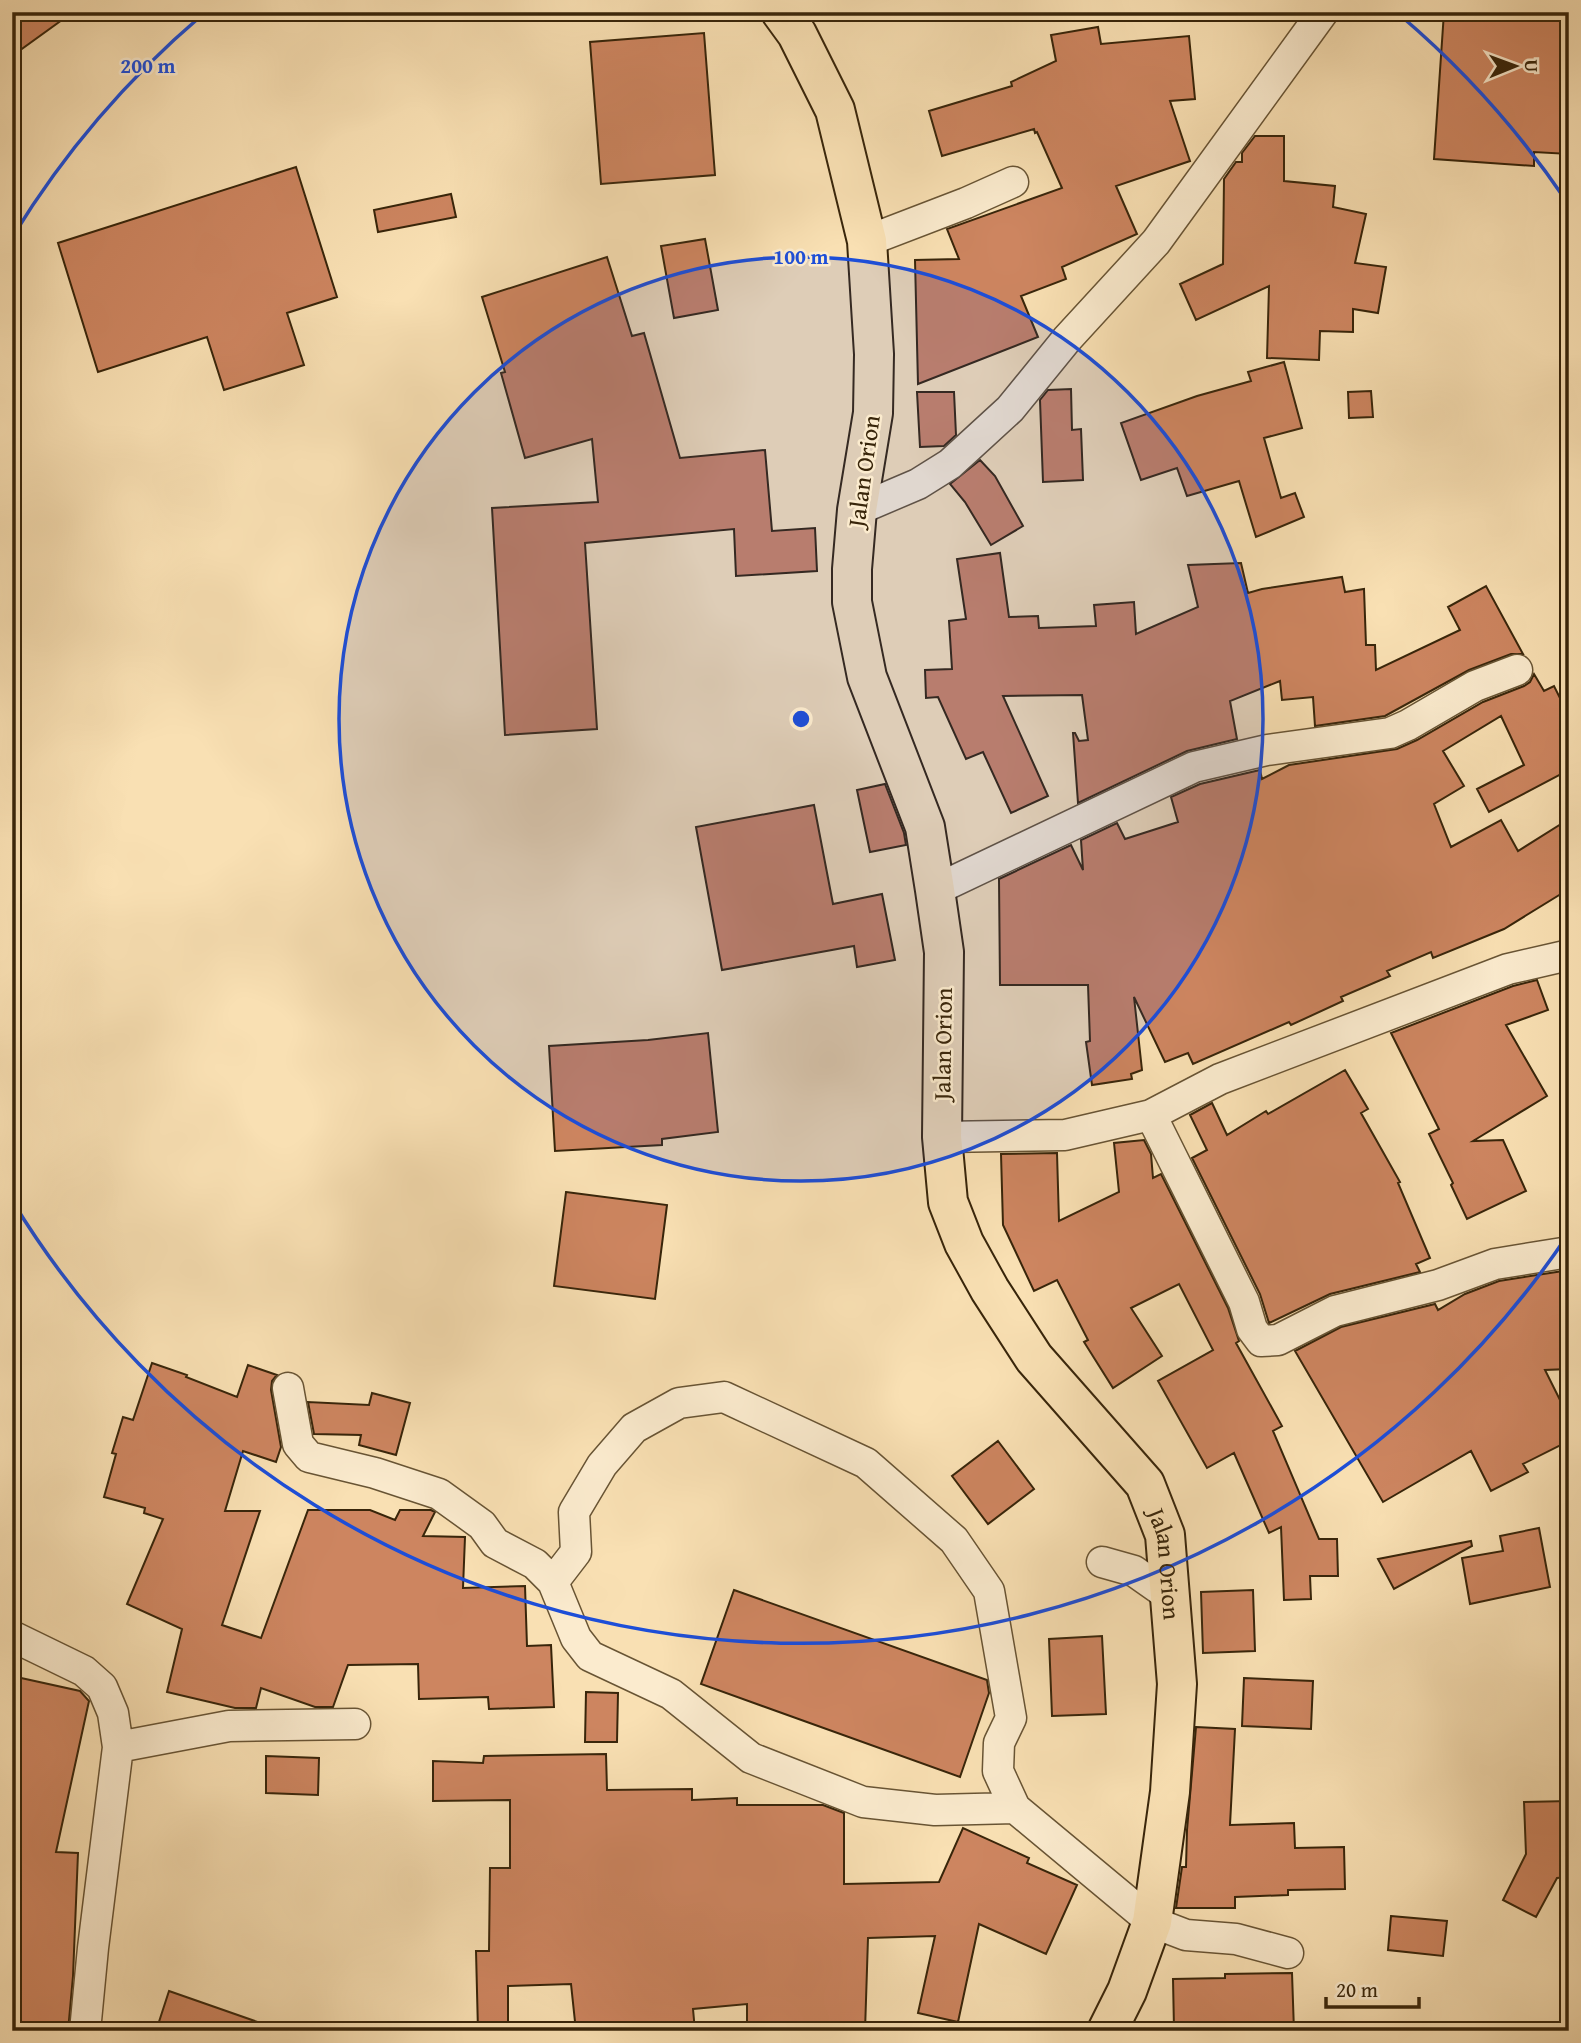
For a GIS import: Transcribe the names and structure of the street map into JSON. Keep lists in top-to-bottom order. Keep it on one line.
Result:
{"streets":{"highway":["Jalan Orion"]},"scale_bar":"20 m","north":"right","rings":["200 m","100 m"]}
